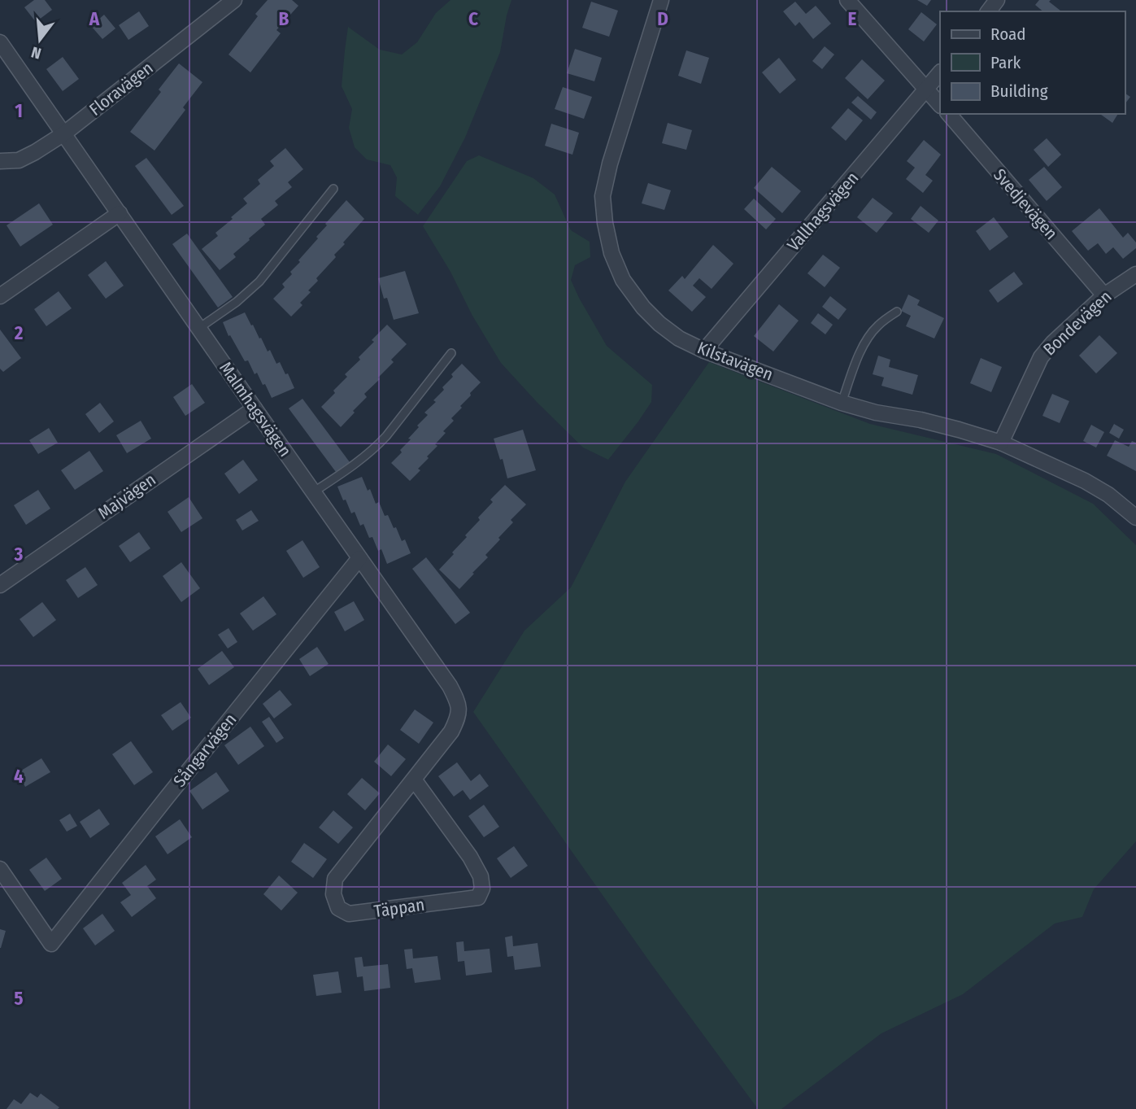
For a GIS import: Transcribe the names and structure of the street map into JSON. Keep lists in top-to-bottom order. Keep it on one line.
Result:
{"streets":{"street":["Floravägen","Svedjevägen","Vallhagsvägen","Bondevägen","Kilstavägen","Malmhagsvägen","Majvägen","Sångarvägen","Täppan"]},"crossings":[["Floravägen","Malmhagsvägen"],["Svedjevägen","Bondevägen"],["Vallhagsvägen","Kilstavägen"],["Bondevägen","Kilstavägen"],["Malmhagsvägen","Majvägen"],["Malmhagsvägen","Sångarvägen"],["Malmhagsvägen","Täppan"]],"legend":["Road","Park","Building"],"north":"bottom","grid":{"columns":["A","B","C","D","E"],"rows":["1","2","3","4","5"]}}
